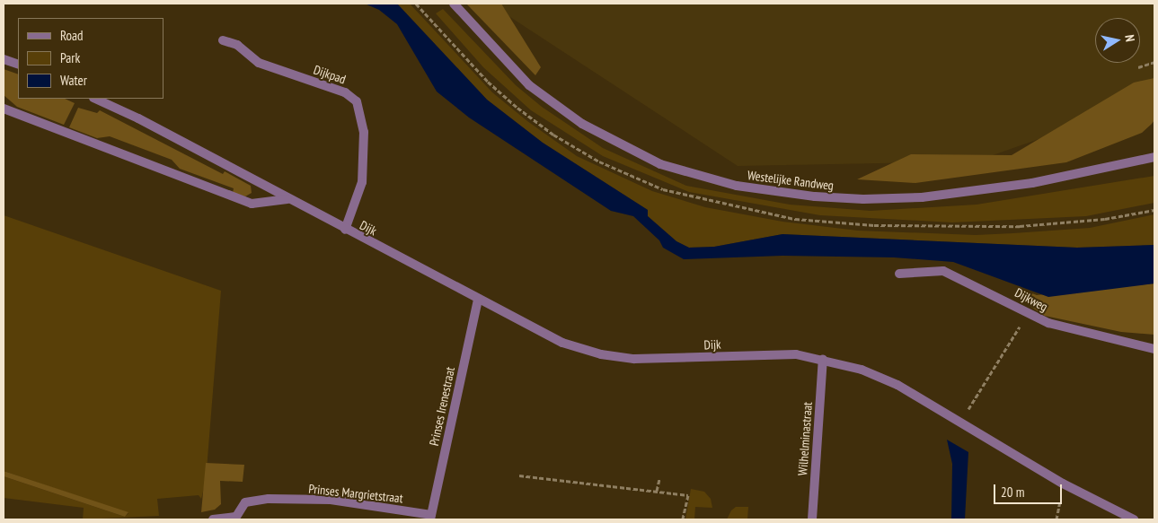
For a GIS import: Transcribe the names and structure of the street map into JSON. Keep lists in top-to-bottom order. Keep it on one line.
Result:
{"streets":{"street":["Dijkpad","Westelijke Randweg","Dijk","Dijkweg","Prinses Irenestraat","Wilhelminastraat","Prinses Margrietstraat"]},"crossings":[["Dijkpad","Dijk"],["Dijk","Prinses Irenestraat"],["Dijk","Wilhelminastraat"],["Prinses Irenestraat","Prinses Margrietstraat"]],"legend":["Road","Park","Water"],"scale_bar":"20 m","north":"right"}
